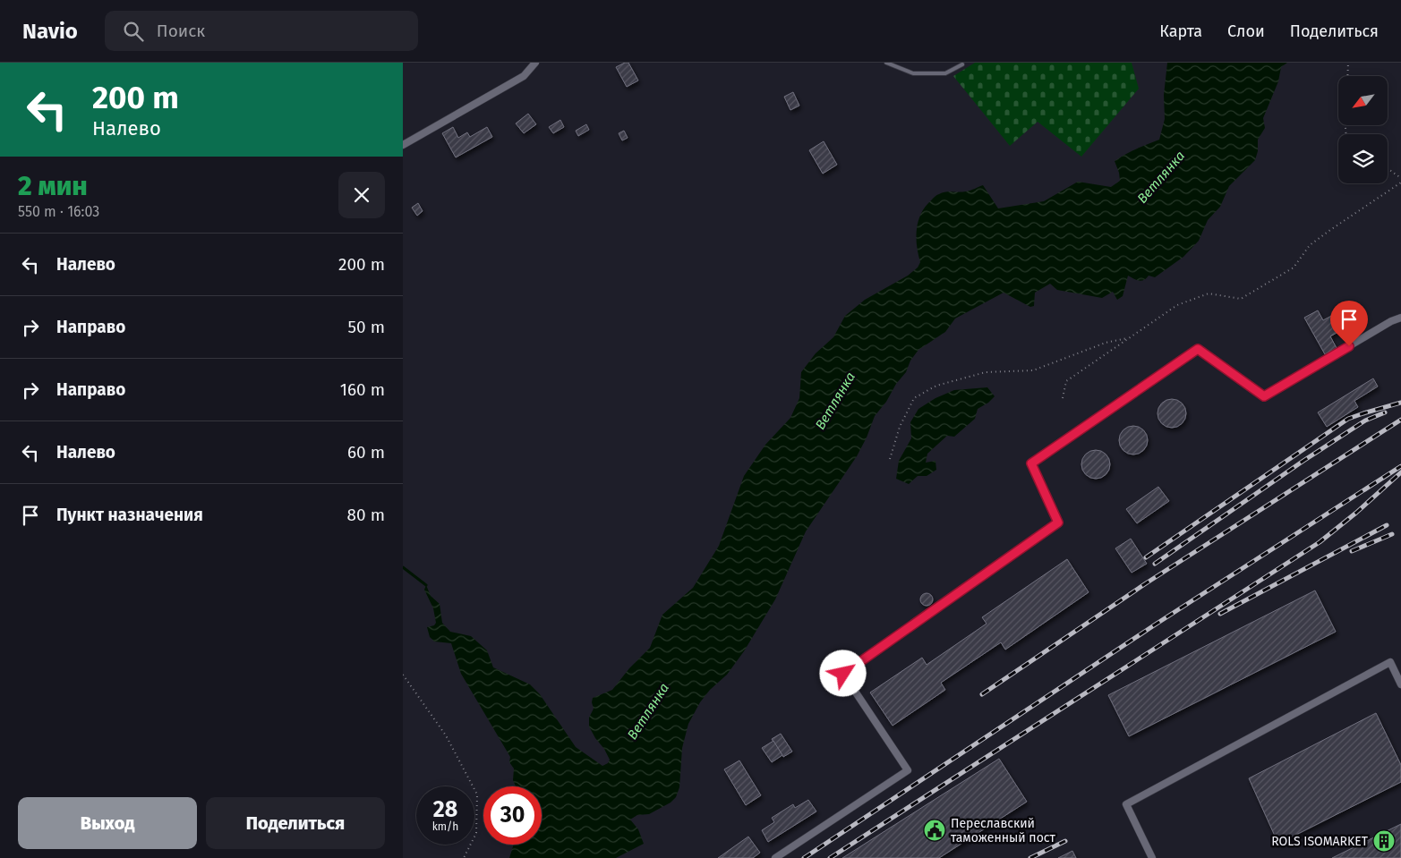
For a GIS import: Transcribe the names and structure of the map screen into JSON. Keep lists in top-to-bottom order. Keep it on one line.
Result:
{"water":["Ветлянка"],"places":{"public building":["Переславский таможенный пост"],"building":["ROLS ISOMARKET"]},"north":"bottom left","page":{"header":"Navio","search":"Поиск","nav":["Карта","Слои","Поделиться"],"turn":["200 m","Налево"],"heading":["2 мин","550 m · 16:03"],"list":[{"name":"Налево","value":"200 m"},{"name":"Направо","value":"50 m"},{"name":"Направо","value":"160 m"},{"name":"Налево","value":"60 m"},{"name":"Пункт назначения","value":"80 m"}],"speed":"28 km/h","limit":"30","buttons":["Выход","Поделиться"]}}
